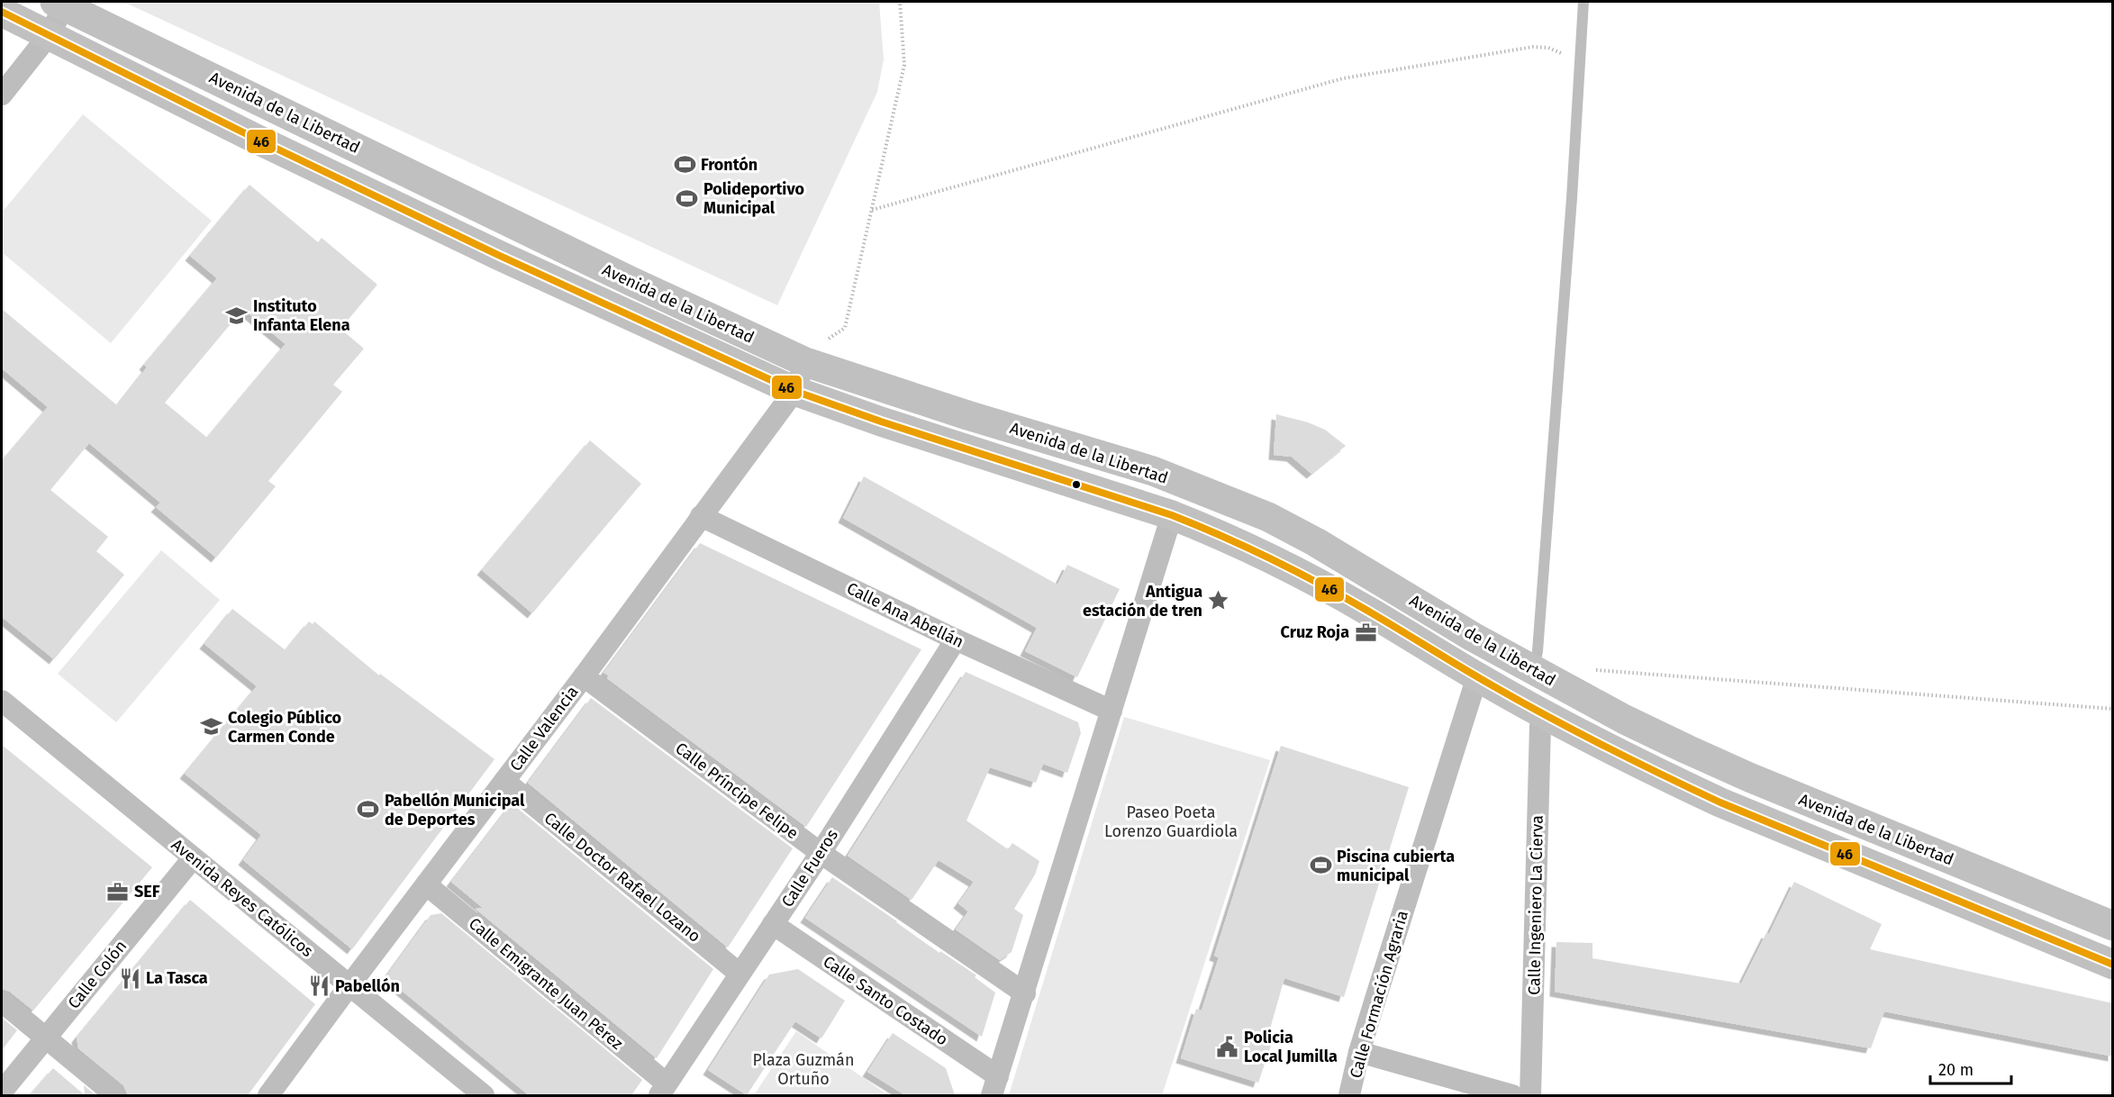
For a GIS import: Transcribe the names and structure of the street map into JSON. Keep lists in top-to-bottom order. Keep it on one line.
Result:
{"streets":{"main road":["Avenida de la Libertad"],"street":["Calle Ana Abellán","Calle Valencia","Calle Príncipe Felipe","Calle Fueros","Calle Doctor Rafael Lozano","Avenida Reyes Católicos","Calle Ingeniero La Cierva","Calle Colón","Calle Emigrante Juan Pérez","Calle Formación Agraria","Calle Santo Costado"]},"crossings":[["Avenida de la Libertad","Calle Valencia"],["Calle Ana Abellán","Calle Valencia"],["Calle Ana Abellán","Calle Fueros"],["Calle Valencia","Calle Príncipe Felipe"],["Calle Valencia","Calle Doctor Rafael Lozano"],["Calle Valencia","Avenida Reyes Católicos"],["Calle Valencia","Calle Emigrante Juan Pérez"],["Calle Príncipe Felipe","Calle Fueros"],["Calle Fueros","Calle Doctor Rafael Lozano"],["Calle Fueros","Calle Emigrante Juan Pérez"],["Calle Fueros","Calle Santo Costado"],["Avenida Reyes Católicos","Calle Colón"]],"parks":["Paseo Poeta Lorenzo Guardiola","Plaza Guzmán Ortuño"],"places":{"sports":["Frontón","Polideportivo Municipal","Pabellón Municipal de Deportes","Piscina cubierta municipal"],"school or university":["Instituto Infanta Elena","Colegio Público Carmen Conde"],"place":["Antigua estación de tren"],"office":["Cruz Roja","SEF"],"restaurant":["La Tasca","Pabellón"],"public building":["Policia Local Jumilla"]},"lines":["transit line 46"],"scale_bar":"20 m"}
